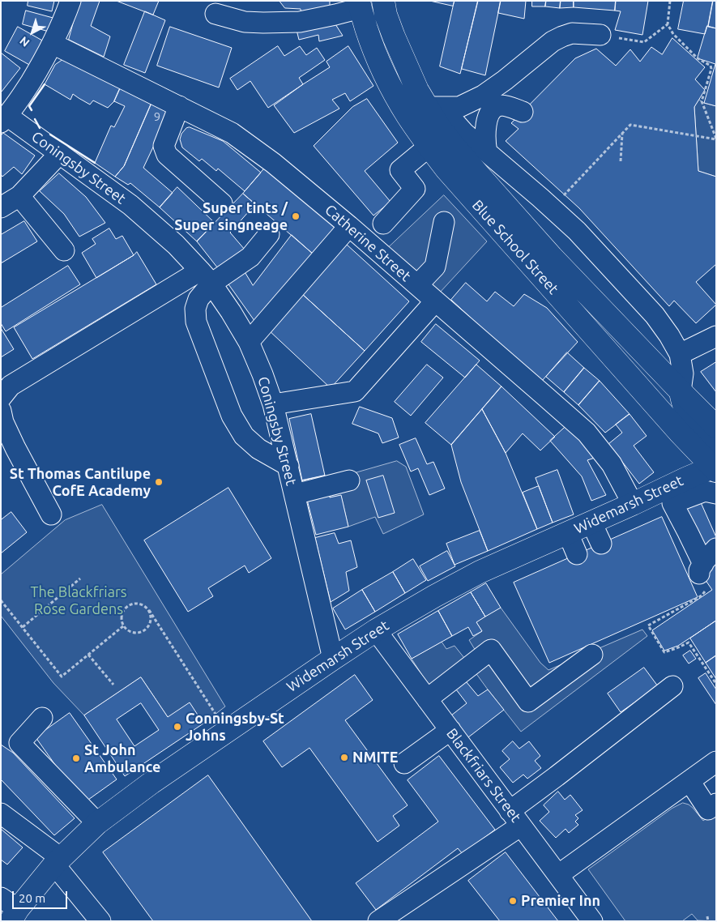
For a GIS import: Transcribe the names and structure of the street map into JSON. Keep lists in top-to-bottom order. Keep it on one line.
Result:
{"streets":{"main road":["Blue School Street","Widemarsh Street"],"street":["Coningsby Street","Catherine Street","Blackfriars Street"]},"crossings":[["Coningsby Street","Widemarsh Street"],["Catherine Street","Widemarsh Street"],["Blue School Street","Widemarsh Street"],["Widemarsh Street","Blackfriars Street"]],"parks":["The Blackfriars Rose Gardens"],"places":["Super tints / Super singneage","St Thomas Cantilupe CofE Academy","Conningsby-St Johns","NMITE","St John Ambulance","Premier Inn"],"house_numbers":["9"],"scale_bar":"20 m","north":"bottom left"}
